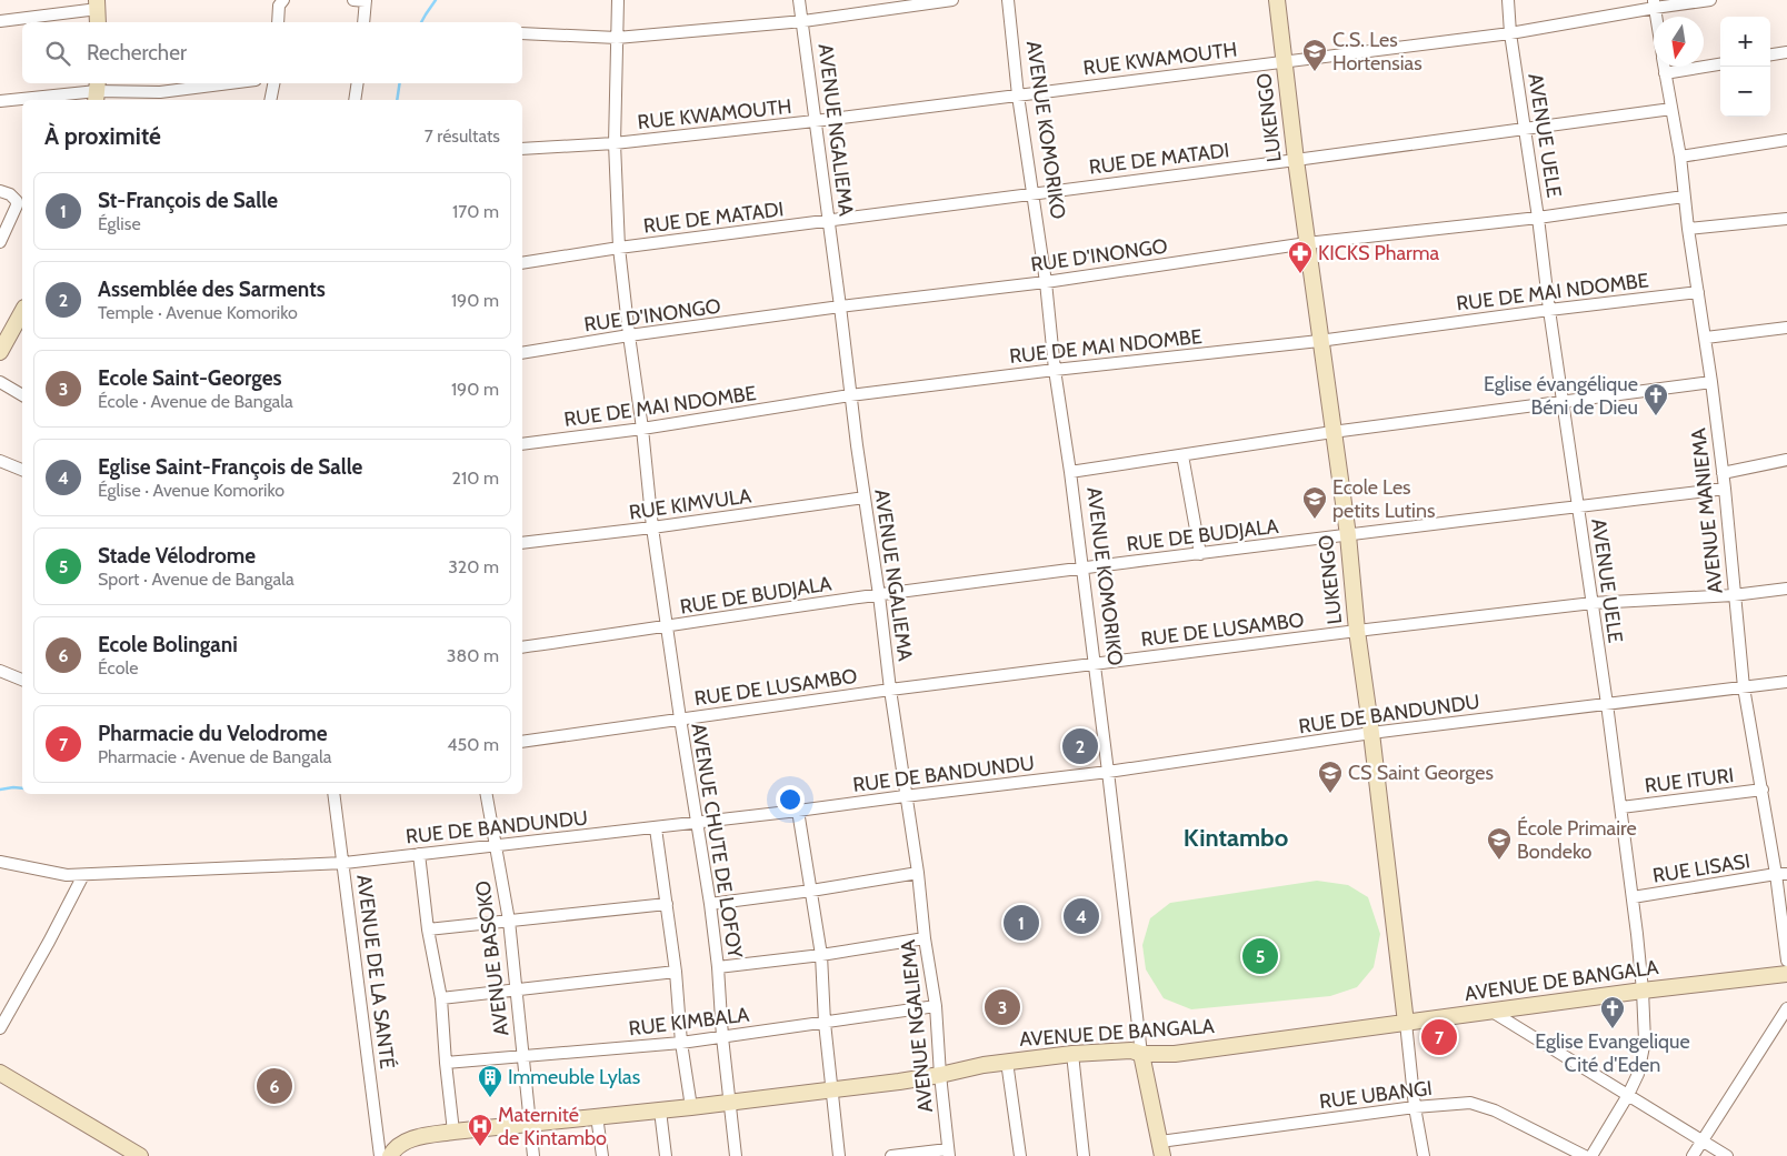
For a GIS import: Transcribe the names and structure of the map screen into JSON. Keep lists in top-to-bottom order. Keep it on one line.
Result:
{"streets":{"main road":["LUKENGO","AVENUE KOMORIKO","AVENUE DE BANGALA"],"street":["RUE KWAMOUTH","AVENUE NGALIEMA","AVENUE UELE","RUE DE MATADI","RUE D'INONGO","RUE DE MAI NDOMBE","RUE KIMVULA","AVENUE MANIEMA","RUE DE BUDJALA","RUE DE LUSAMBO","RUE DE BANDUNDU","RUE ITURI","AVENUE CHUTE DE LOFOY","RUE LISASI","AVENUE BASOKO","AVENUE DE LA SANTÉ","RUE KIMBALA","RUE UBANGI"]},"crossings":[["RUE KWAMOUTH","LUKENGO"],["RUE KWAMOUTH","AVENUE NGALIEMA"],["RUE KWAMOUTH","AVENUE KOMORIKO"],["RUE KWAMOUTH","AVENUE UELE"],["RUE KWAMOUTH","AVENUE CHUTE DE LOFOY"],["LUKENGO","RUE DE MATADI"],["LUKENGO","RUE D'INONGO"],["LUKENGO","RUE DE MAI NDOMBE"],["LUKENGO","RUE DE BUDJALA"],["LUKENGO","RUE DE LUSAMBO"],["LUKENGO","RUE DE BANDUNDU"],["LUKENGO","AVENUE DE BANGALA"],["AVENUE NGALIEMA","RUE DE MATADI"],["AVENUE NGALIEMA","RUE D'INONGO"],["AVENUE NGALIEMA","RUE DE MAI NDOMBE"],["AVENUE NGALIEMA","RUE KIMVULA"],["AVENUE NGALIEMA","RUE DE BUDJALA"],["AVENUE NGALIEMA","RUE DE LUSAMBO"],["AVENUE NGALIEMA","RUE DE BANDUNDU"],["AVENUE NGALIEMA","AVENUE DE BANGALA"],["AVENUE NGALIEMA","RUE KIMBALA"],["AVENUE KOMORIKO","RUE DE MATADI"],["AVENUE KOMORIKO","RUE D'INONGO"],["AVENUE KOMORIKO","RUE DE MAI NDOMBE"],["AVENUE KOMORIKO","RUE DE BUDJALA"],["AVENUE KOMORIKO","RUE DE LUSAMBO"],["AVENUE KOMORIKO","RUE DE BANDUNDU"],["AVENUE KOMORIKO","AVENUE DE BANGALA"],["AVENUE KOMORIKO","RUE UBANGI"],["AVENUE UELE","RUE DE MATADI"],["AVENUE UELE","RUE D'INONGO"],["AVENUE UELE","RUE DE MAI NDOMBE"],["AVENUE UELE","RUE DE BUDJALA"],["AVENUE UELE","RUE DE LUSAMBO"],["AVENUE UELE","RUE DE BANDUNDU"],["AVENUE UELE","RUE ITURI"],["AVENUE UELE","RUE LISASI"],["AVENUE UELE","AVENUE DE BANGALA"],["RUE DE MATADI","AVENUE MANIEMA"],["RUE DE MATADI","AVENUE CHUTE DE LOFOY"],["RUE D'INONGO","AVENUE MANIEMA"],["RUE D'INONGO","AVENUE CHUTE DE LOFOY"],["RUE DE MAI NDOMBE","AVENUE MANIEMA"],["RUE DE MAI NDOMBE","AVENUE CHUTE DE LOFOY"],["RUE KIMVULA","AVENUE CHUTE DE LOFOY"],["AVENUE MANIEMA","RUE DE BUDJALA"],["AVENUE MANIEMA","RUE DE LUSAMBO"],["AVENUE MANIEMA","RUE DE BANDUNDU"],["AVENUE MANIEMA","RUE ITURI"],["AVENUE MANIEMA","RUE LISASI"],["RUE DE BUDJALA","AVENUE CHUTE DE LOFOY"],["RUE DE LUSAMBO","AVENUE CHUTE DE LOFOY"],["RUE DE BANDUNDU","AVENUE CHUTE DE LOFOY"],["RUE DE BANDUNDU","AVENUE BASOKO"],["RUE DE BANDUNDU","AVENUE DE LA SANTÉ"],["AVENUE CHUTE DE LOFOY","AVENUE DE BANGALA"],["AVENUE CHUTE DE LOFOY","RUE KIMBALA"],["AVENUE BASOKO","AVENUE DE BANGALA"],["AVENUE BASOKO","RUE KIMBALA"]],"districts":["Kintambo"],"places":{"school or university":["C.S. Les Hortensias","Ecole Les petits Lutins","CS Saint Georges","École Primaire Bondeko"],"pharmacy":["KICKS Pharma"],"church":["Eglise évangélique Béni de Dieu","Eglise Evangelique Cité d'Eden"],"building":["Immeuble Lylas"],"hospital":["Maternité de Kintambo"]},"north":"bottom","page":{"map_buttons":["+","−"],"search":"Rechercher","heading":["À proximité","7 résultats"],"list":[{"mark":"1","name":"St-François de Salle","note":"Église","value":"170 m"},{"mark":"2","name":"Assemblée des Sarments","note":"Temple · Avenue Komoriko","value":"190 m"},{"mark":"3","name":"Ecole Saint-Georges","note":"École · Avenue de Bangala","value":"190 m"},{"mark":"4","name":"Eglise Saint-François de Salle","note":"Église · Avenue Komoriko","value":"210 m"},{"mark":"5","name":"Stade Vélodrome","note":"Sport · Avenue de Bangala","value":"320 m"},{"mark":"6","name":"Ecole Bolingani","note":"École","value":"380 m"},{"mark":"7","name":"Pharmacie du Velodrome","note":"Pharmacie · Avenue de Bangala","value":"450 m"}],"pins":["2","4","1","5","3","7","6"]}}
